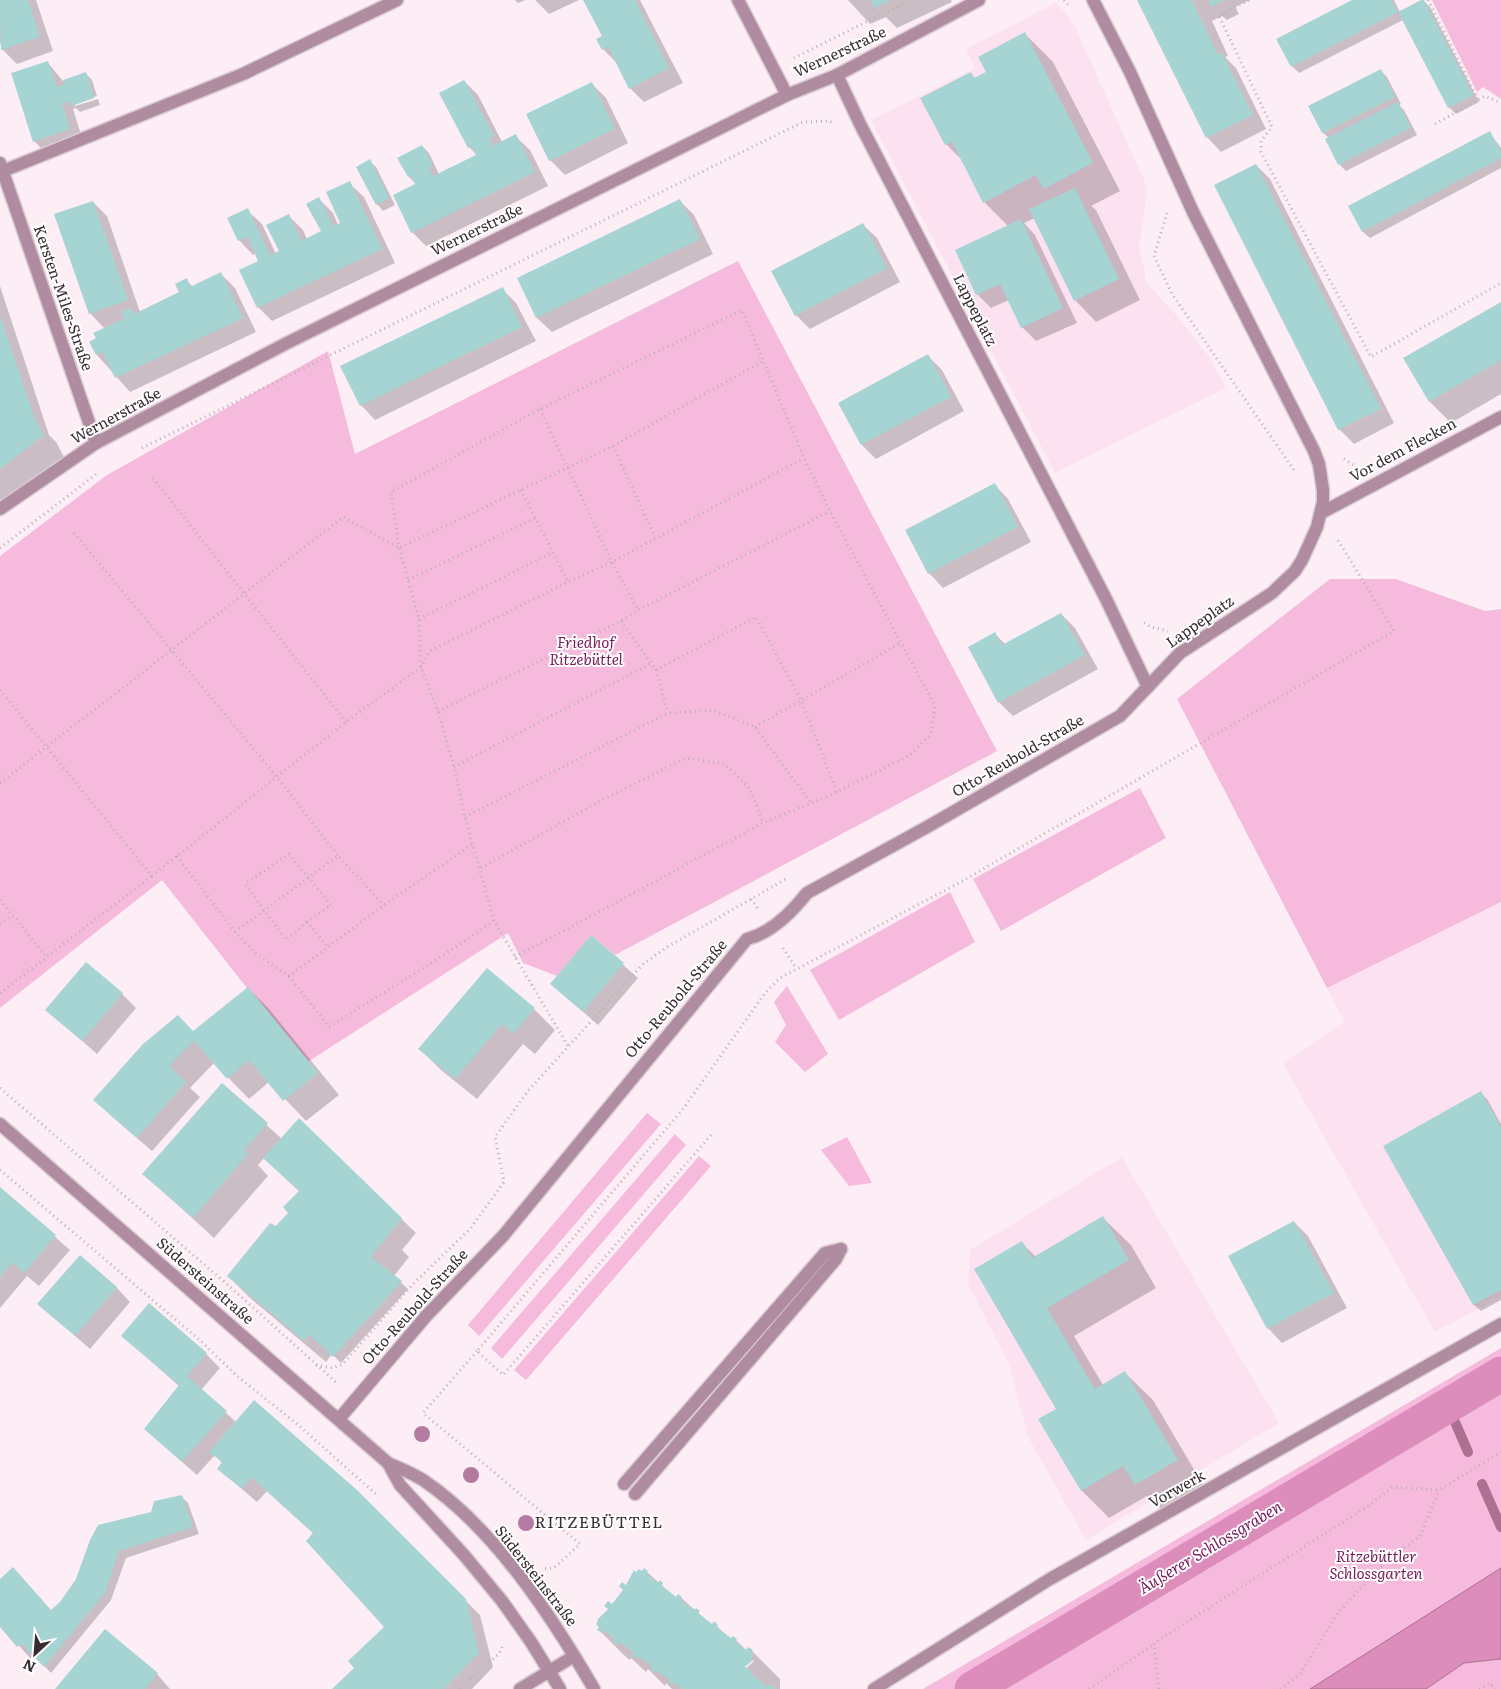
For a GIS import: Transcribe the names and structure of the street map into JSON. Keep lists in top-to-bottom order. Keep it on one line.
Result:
{"streets":{"street":["Wernerstraße","Kersten-Miles-Straße","Lappeplatz","Vor dem Flecken","Otto-Reubold-Straße","Südersteinstraße","Vorwerk"]},"crossings":[["Wernerstraße","Kersten-Miles-Straße"],["Wernerstraße","Lappeplatz"],["Lappeplatz","Vor dem Flecken"],["Lappeplatz","Otto-Reubold-Straße"],["Otto-Reubold-Straße","Südersteinstraße"]],"districts":["RITZEBÜTTEL"],"water":["Äußerer Schlossgraben"],"parks":["Friedhof Ritzebüttel","Ritzebüttler Schlossgarten"],"north":"bottom left"}
